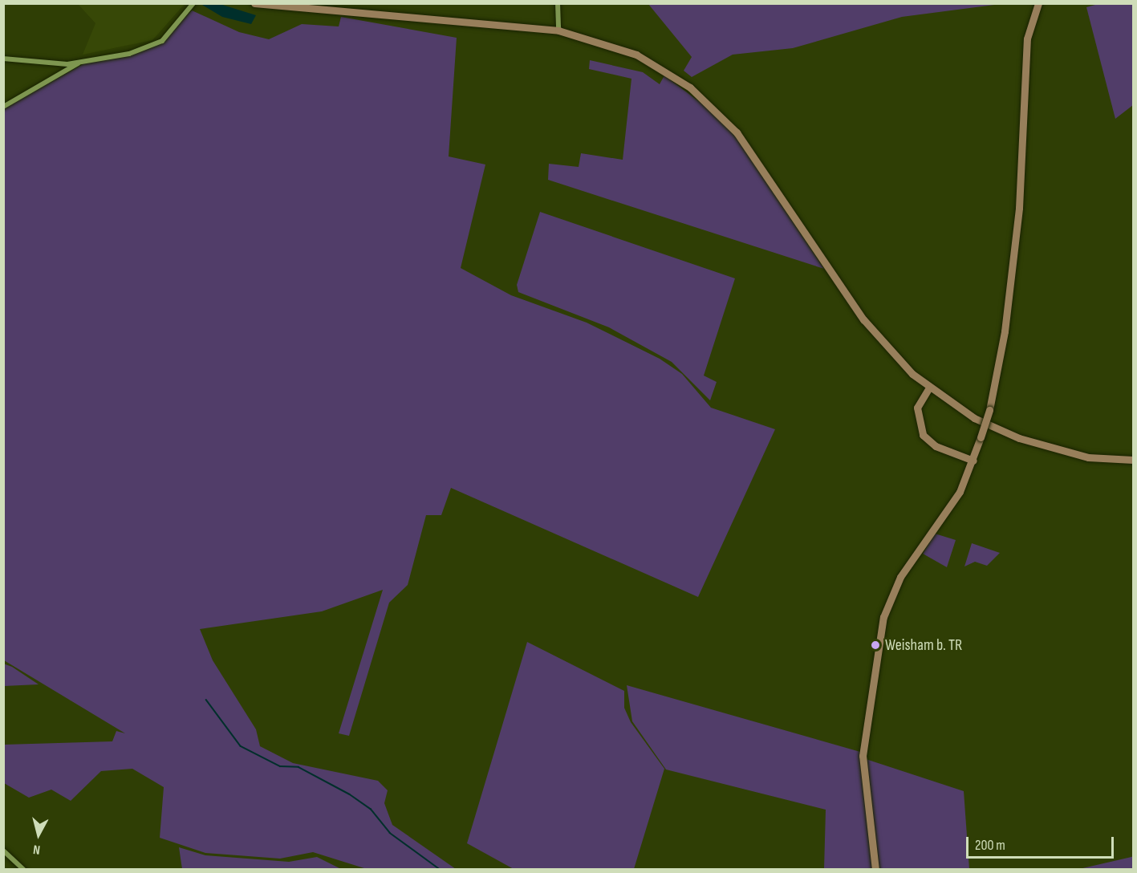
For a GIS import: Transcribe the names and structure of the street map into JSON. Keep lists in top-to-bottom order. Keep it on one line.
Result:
{"places":["Weisham b. TR"],"scale_bar":"200 m","north":"bottom"}
